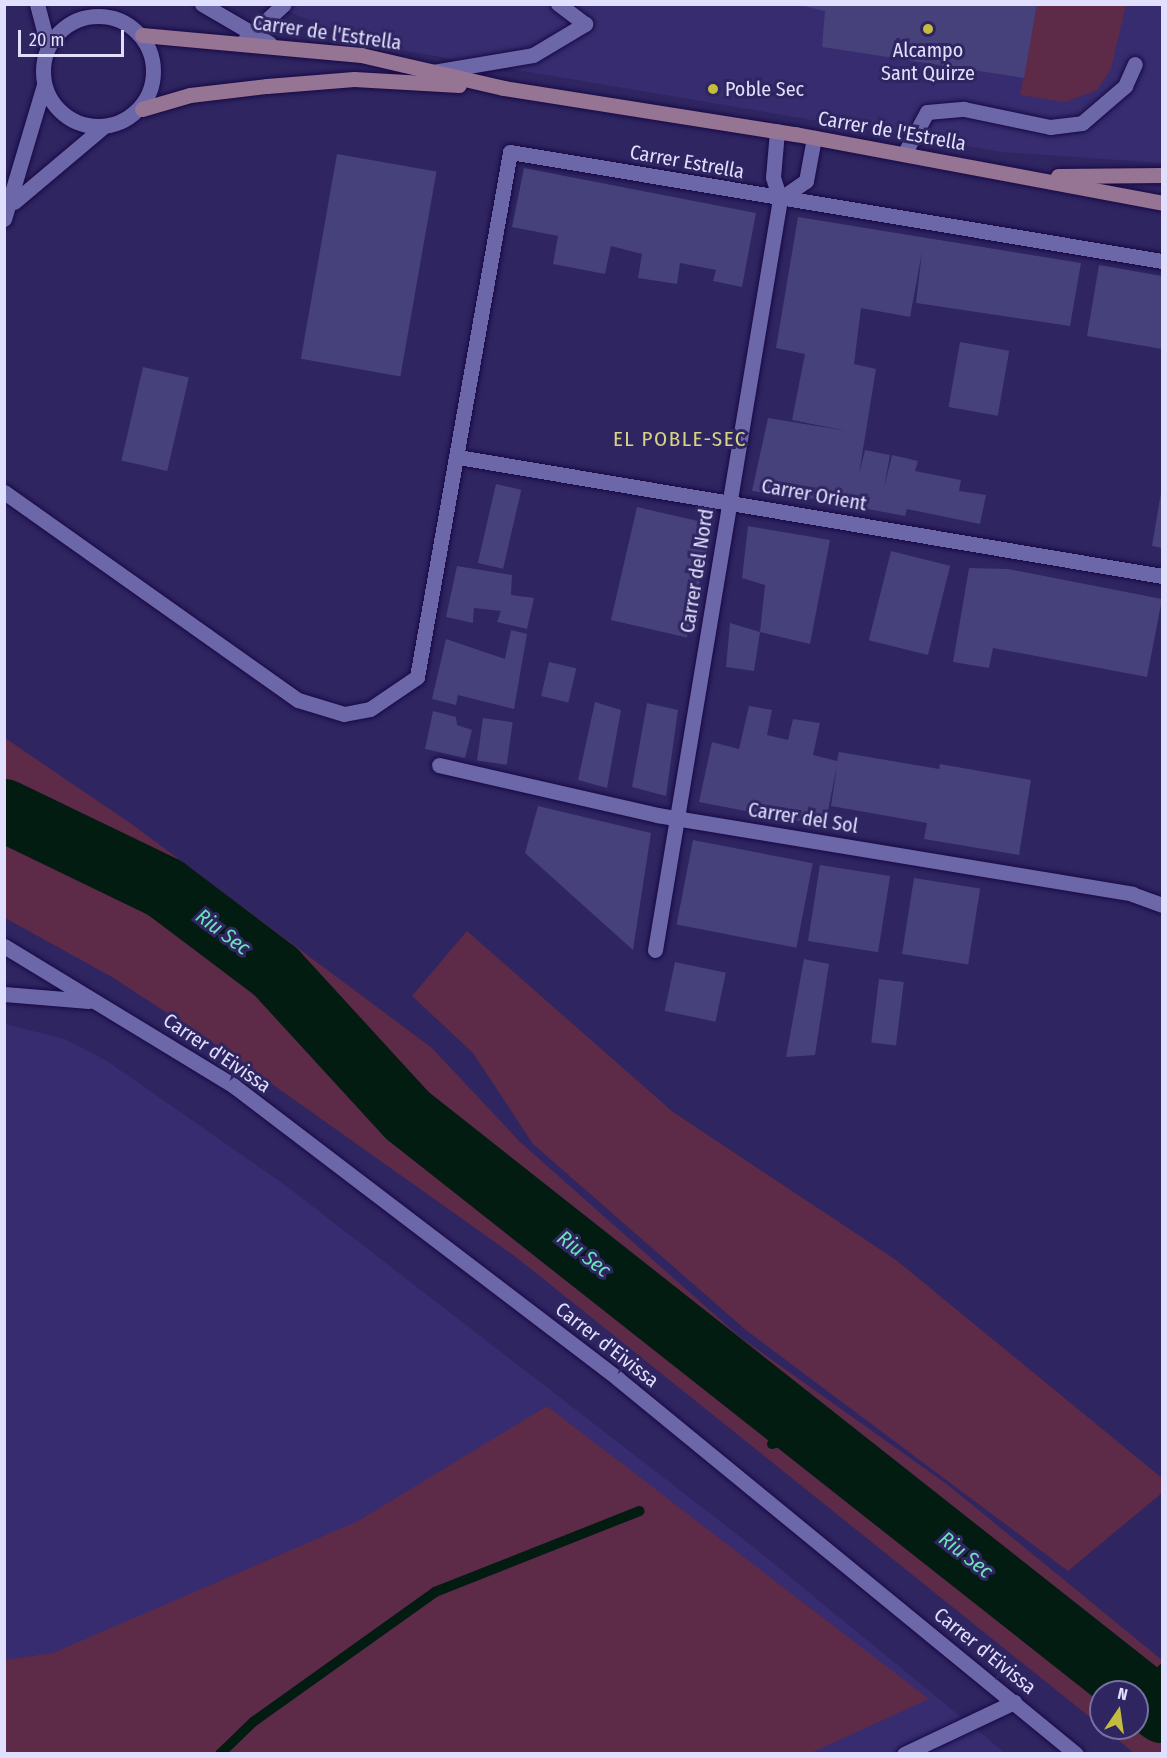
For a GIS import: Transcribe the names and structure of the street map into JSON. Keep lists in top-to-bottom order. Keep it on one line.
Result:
{"streets":{"street":["Carrer de l'Estrella","Carrer Estrella","Carrer Orient","Carrer del Nord","Carrer del Sol","Carrer d'Eivissa"]},"crossings":[["Carrer de l'Estrella","Carrer del Nord"],["Carrer Estrella","Carrer Orient"],["Carrer Estrella","Carrer del Nord"],["Carrer Orient","Carrer del Nord"],["Carrer del Nord","Carrer del Sol"]],"districts":["EL POBLE-SEC"],"water":["Riu Sec"],"places":["Alcampo Sant Quirze","Poble Sec"],"scale_bar":"20 m","north":"top"}
